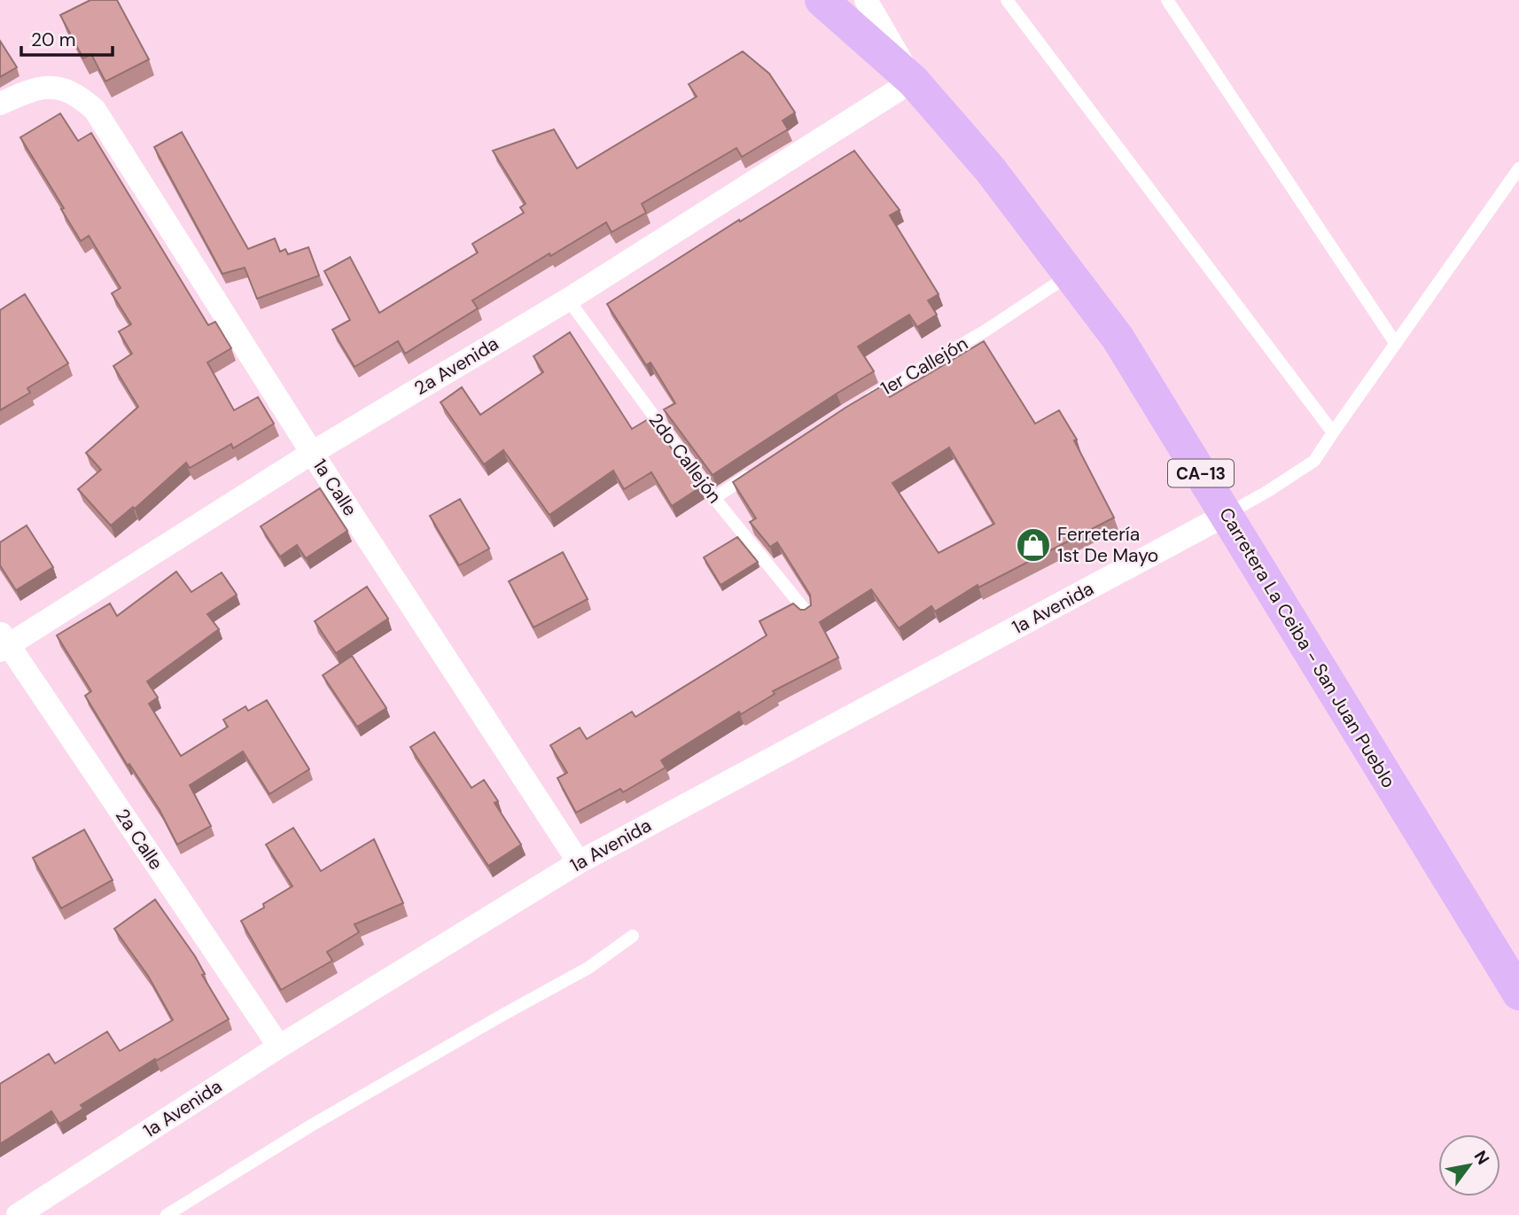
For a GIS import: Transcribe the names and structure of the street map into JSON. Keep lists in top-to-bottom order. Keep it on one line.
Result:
{"streets":{"main road":["CA-13","Carretera La Ceiba - San Juan Pueblo"],"street":["2a Avenida","1a Calle","1a Avenida","2a Calle"],"lane":["1er Callejón","2do Callejón"]},"crossings":[["2a Avenida","2do Callejón"],["2a Avenida","1a Calle"],["2a Avenida","Carretera La Ceiba - San Juan Pueblo"],["2a Avenida","2a Calle"],["1er Callejón","Carretera La Ceiba - San Juan Pueblo"],["1a Calle","1a Avenida"],["1a Avenida","Carretera La Ceiba - San Juan Pueblo"],["1a Avenida","2a Calle"]],"places":{"shop":["Ferretería 1st De Mayo"]},"scale_bar":"20 m","north":"top right"}
